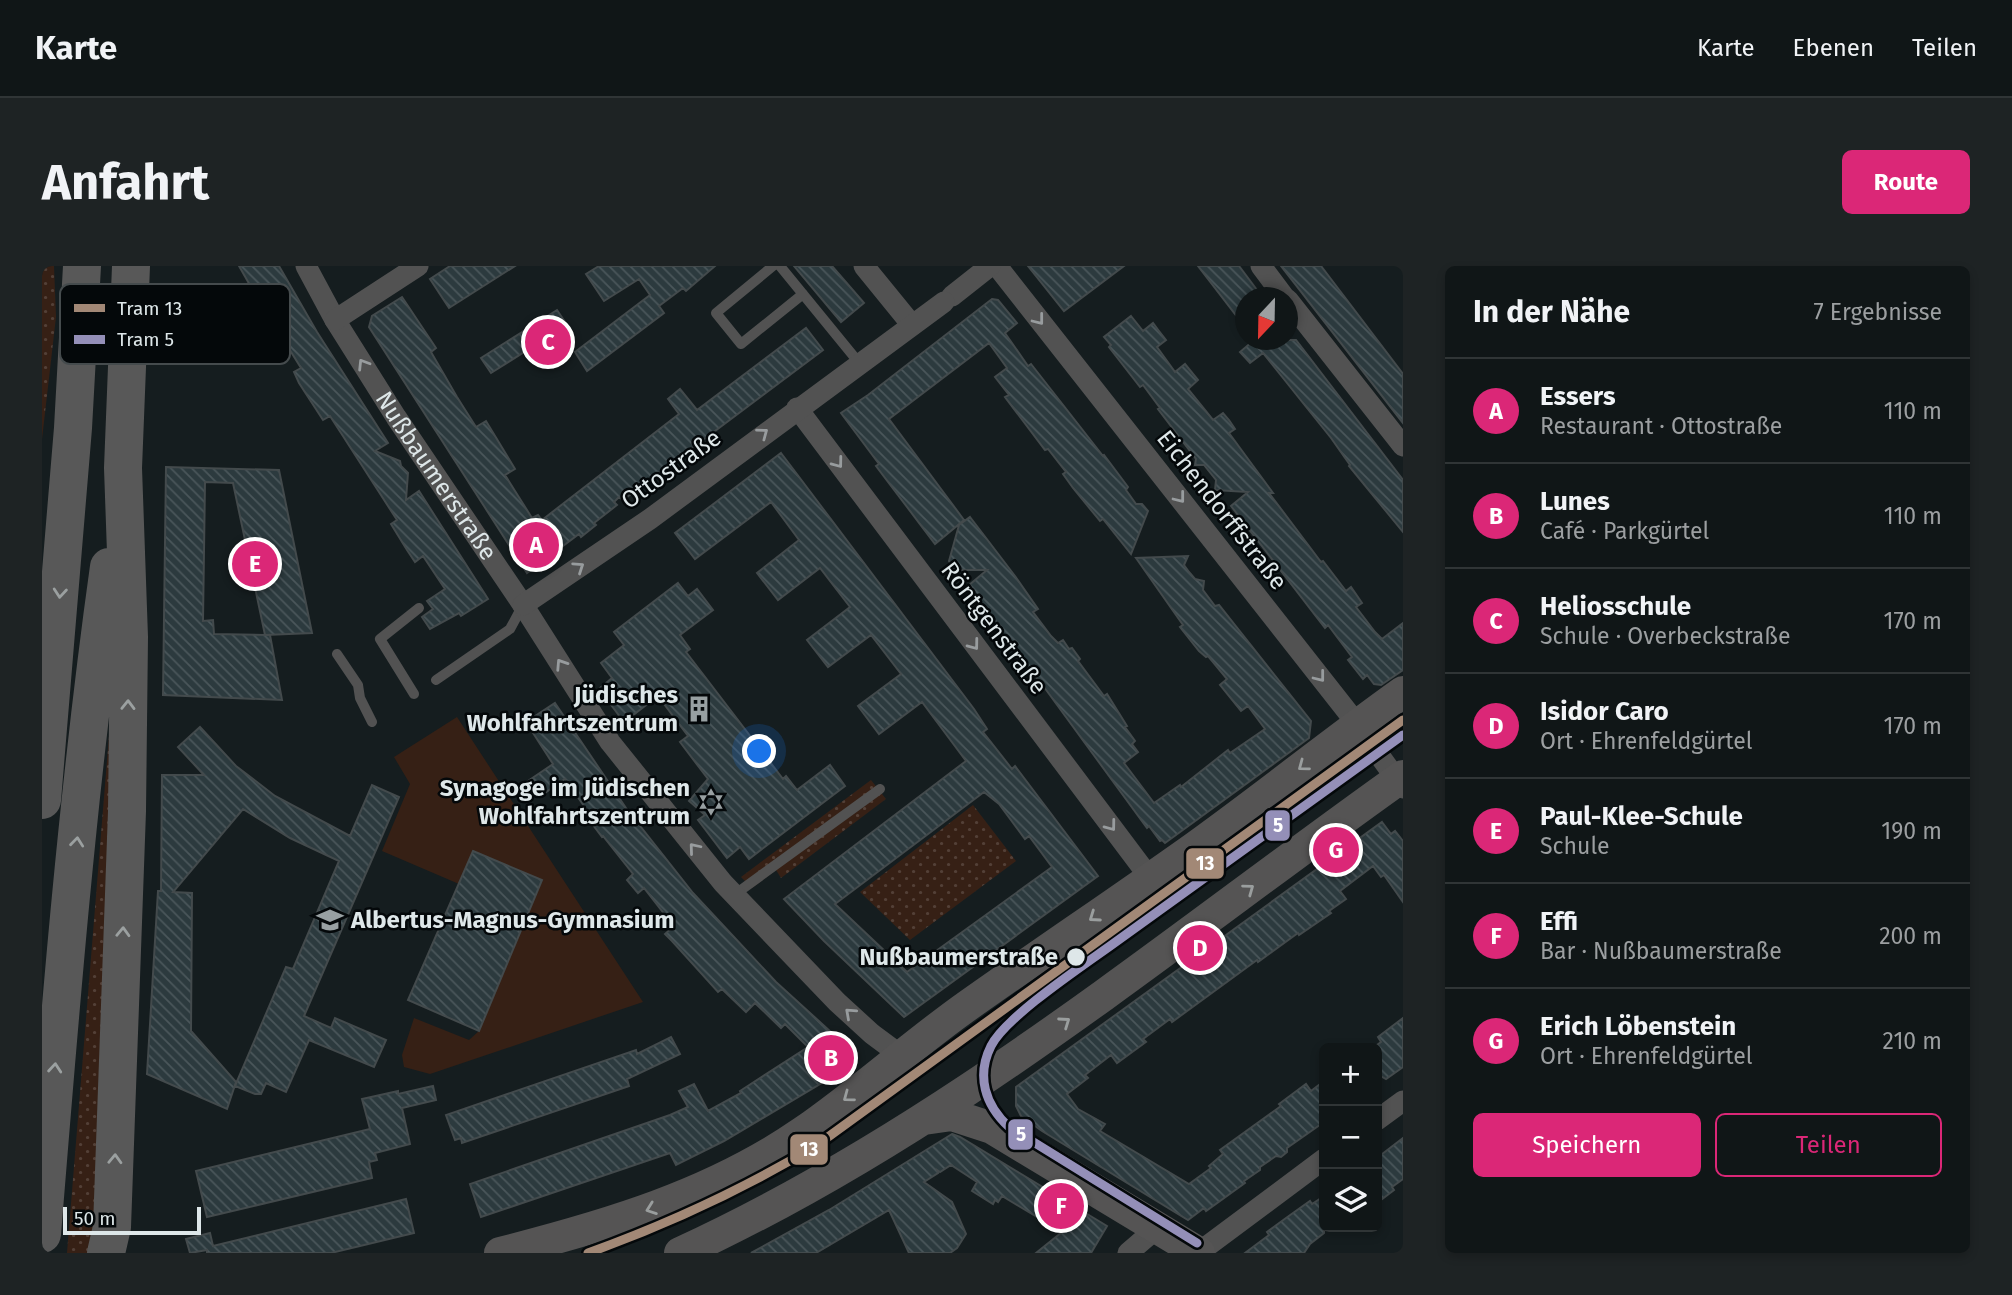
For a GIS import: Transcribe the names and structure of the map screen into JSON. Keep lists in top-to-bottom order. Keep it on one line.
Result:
{"streets":{"street":["Ottostraße","Nußbaumerstraße","Eichendorffstraße","Röntgenstraße"]},"crossings":[["Ottostraße","Nußbaumerstraße"],["Ottostraße","Röntgenstraße"]],"one_way":["Ottostraße","Nußbaumerstraße","Eichendorffstraße","Röntgenstraße"],"places":{"building":["Jüdisches Wohlfahrtszentrum"],"synagogue":["Synagoge im Jüdischen Wohlfahrtszentrum"],"school or university":["Albertus-Magnus-Gymnasium"],"other":["Nußbaumerstraße"]},"lines":["tram line 13","tram line 5"],"legend":["Tram 13","Tram 5"],"scale_bar":"50 m","north":"bottom","page":{"header":"Karte","nav":["Karte","Ebenen","Teilen"],"buttons":["Route",["Speichern","Teilen"]],"title":"Anfahrt","heading":["In der Nähe","7 Ergebnisse"],"pins":["C","A","E","G","D","B","F"],"list":[{"mark":"A","name":"Essers","note":"Restaurant · Ottostraße","value":"110 m"},{"mark":"B","name":"Lunes","note":"Café · Parkgürtel","value":"110 m"},{"mark":"C","name":"Heliosschule","note":"Schule · Overbeckstraße","value":"170 m"},{"mark":"D","name":"Isidor Caro","note":"Ort · Ehrenfeldgürtel","value":"170 m"},{"mark":"E","name":"Paul-Klee-Schule","note":"Schule","value":"190 m"},{"mark":"F","name":"Effi","note":"Bar · Nußbaumerstraße","value":"200 m"},{"mark":"G","name":"Erich Löbenstein","note":"Ort · Ehrenfeldgürtel","value":"210 m"}],"map_buttons":["+","−"],"scale":"50 m"}}
